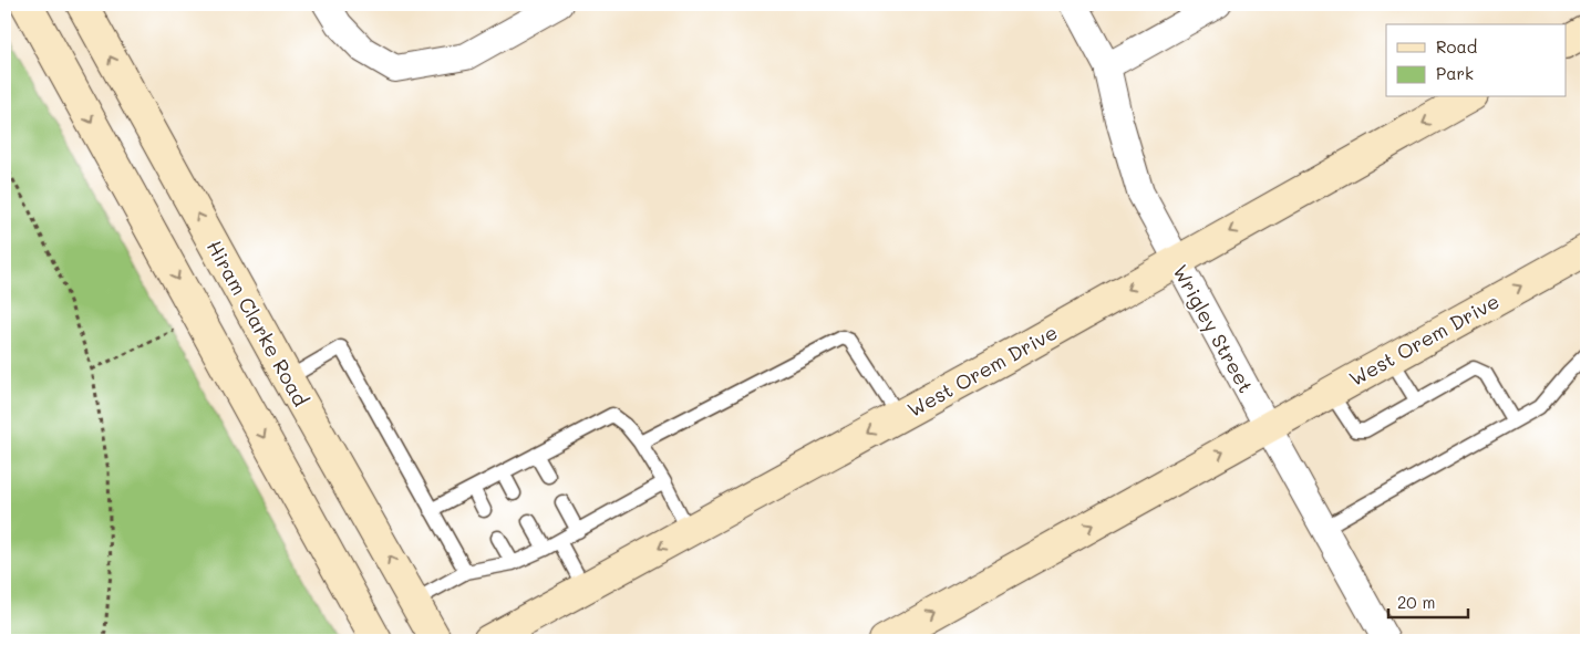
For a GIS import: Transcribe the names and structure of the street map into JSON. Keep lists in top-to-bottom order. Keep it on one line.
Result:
{"streets":{"main road":["Hiram Clarke Road","West Orem Drive"],"street":["Wrigley Street"]},"crossings":[["Wrigley Street","West Orem Drive"]],"legend":["Road","Park"],"scale_bar":"20 m"}
